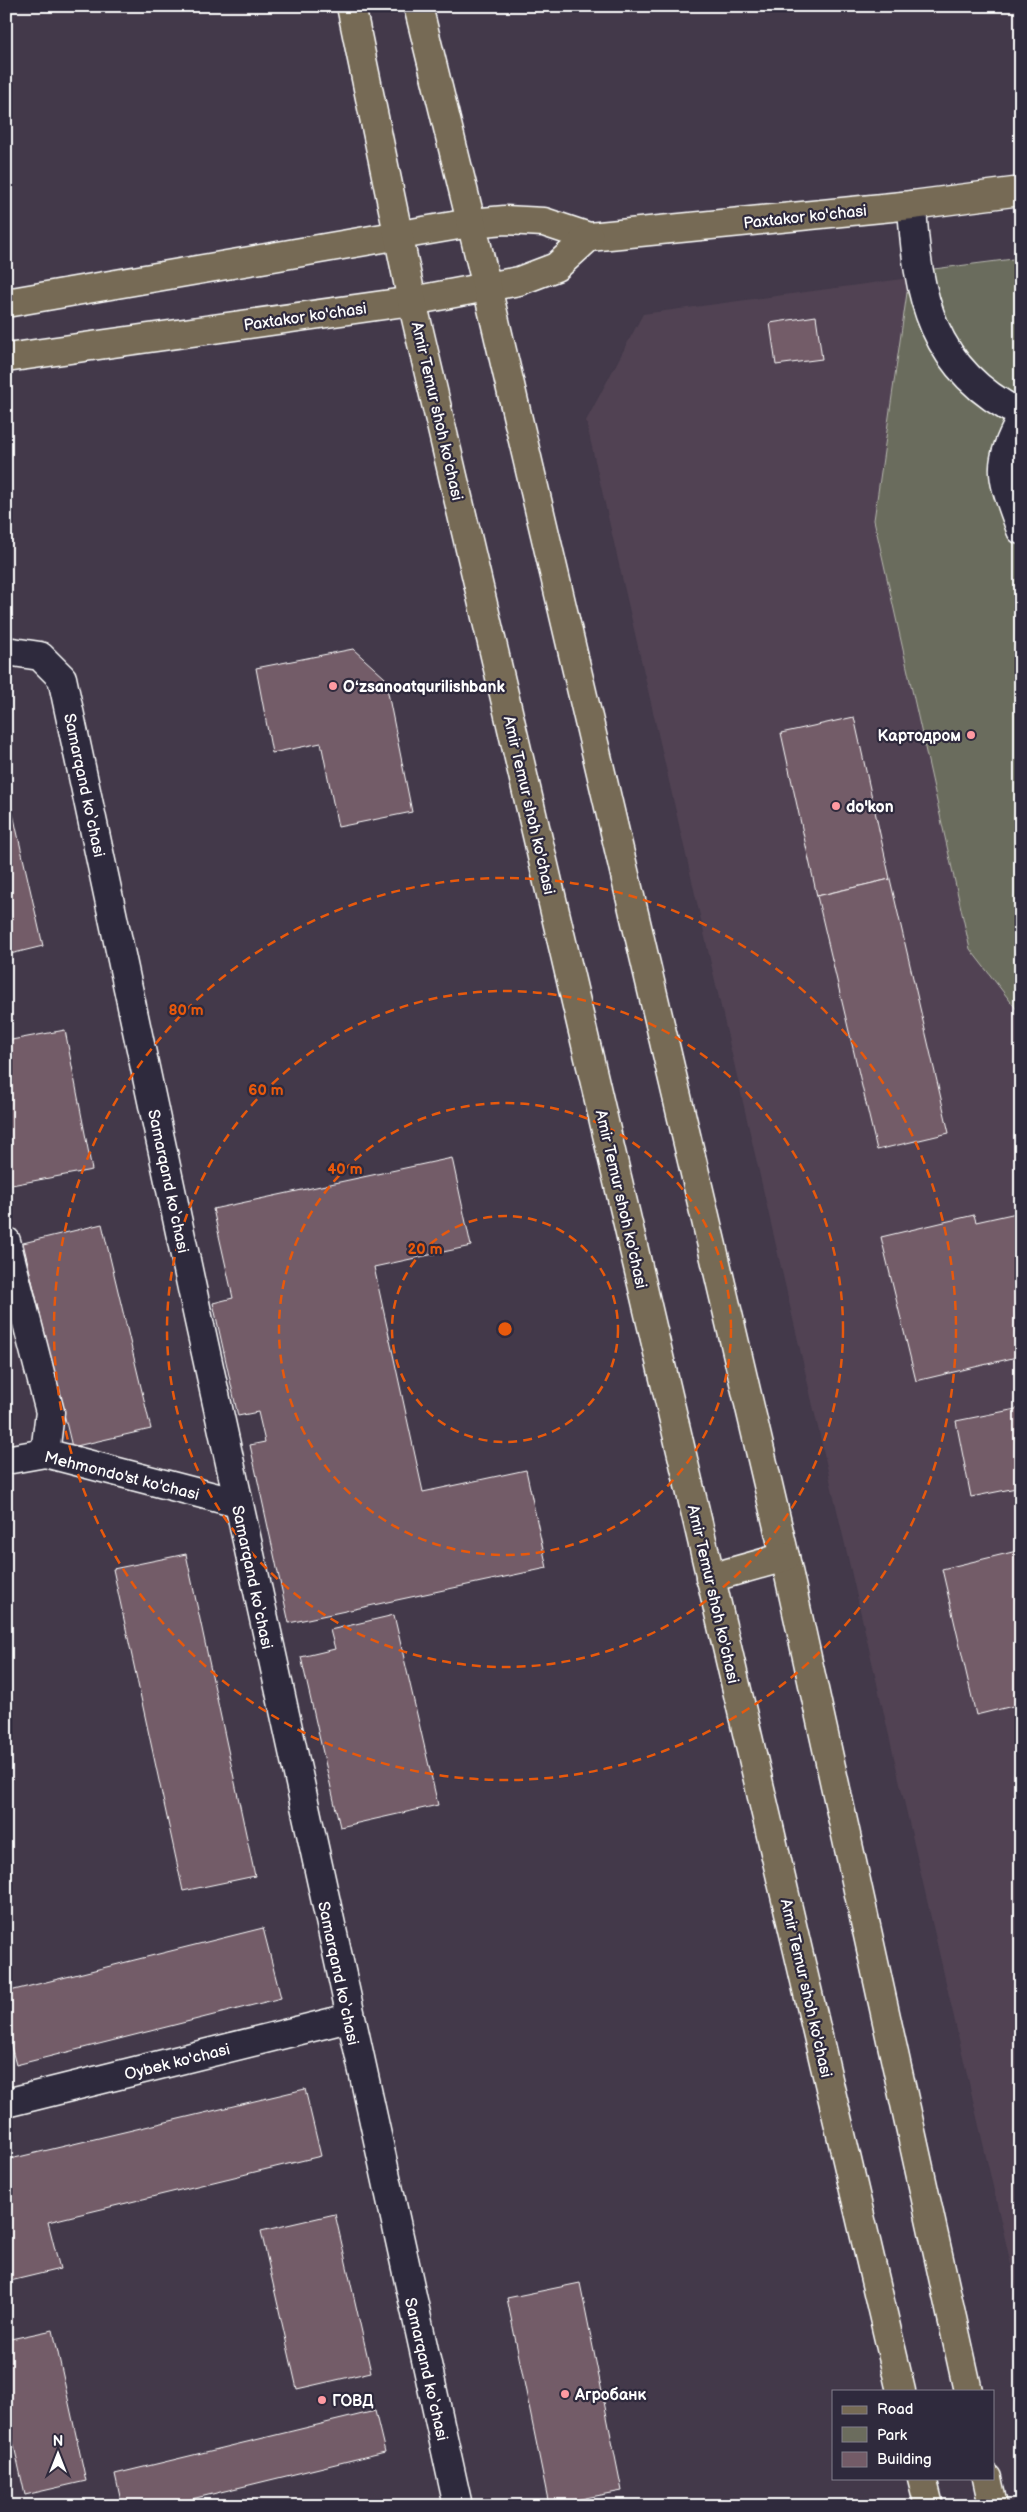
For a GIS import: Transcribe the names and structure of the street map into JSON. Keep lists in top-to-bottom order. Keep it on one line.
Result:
{"streets":{"main road":["Paxtakor ko'chasi","Amir Temur shoh ko'chasi"],"street":["Samarqand ko‘chasi","Mehmondo'st ko'chasi","Oybek ko'chasi"]},"crossings":[["Paxtakor ko'chasi","Amir Temur shoh ko'chasi"],["Samarqand ko‘chasi","Mehmondo'st ko'chasi"],["Samarqand ko‘chasi","Oybek ko'chasi"]],"places":["Oʻzsanoatqurilishbank","Картодром","do'kon","Агробанк","ГОВД"],"legend":["Road","Park","Building"],"north":"top","rings":["80 m","60 m","40 m","20 m"]}
